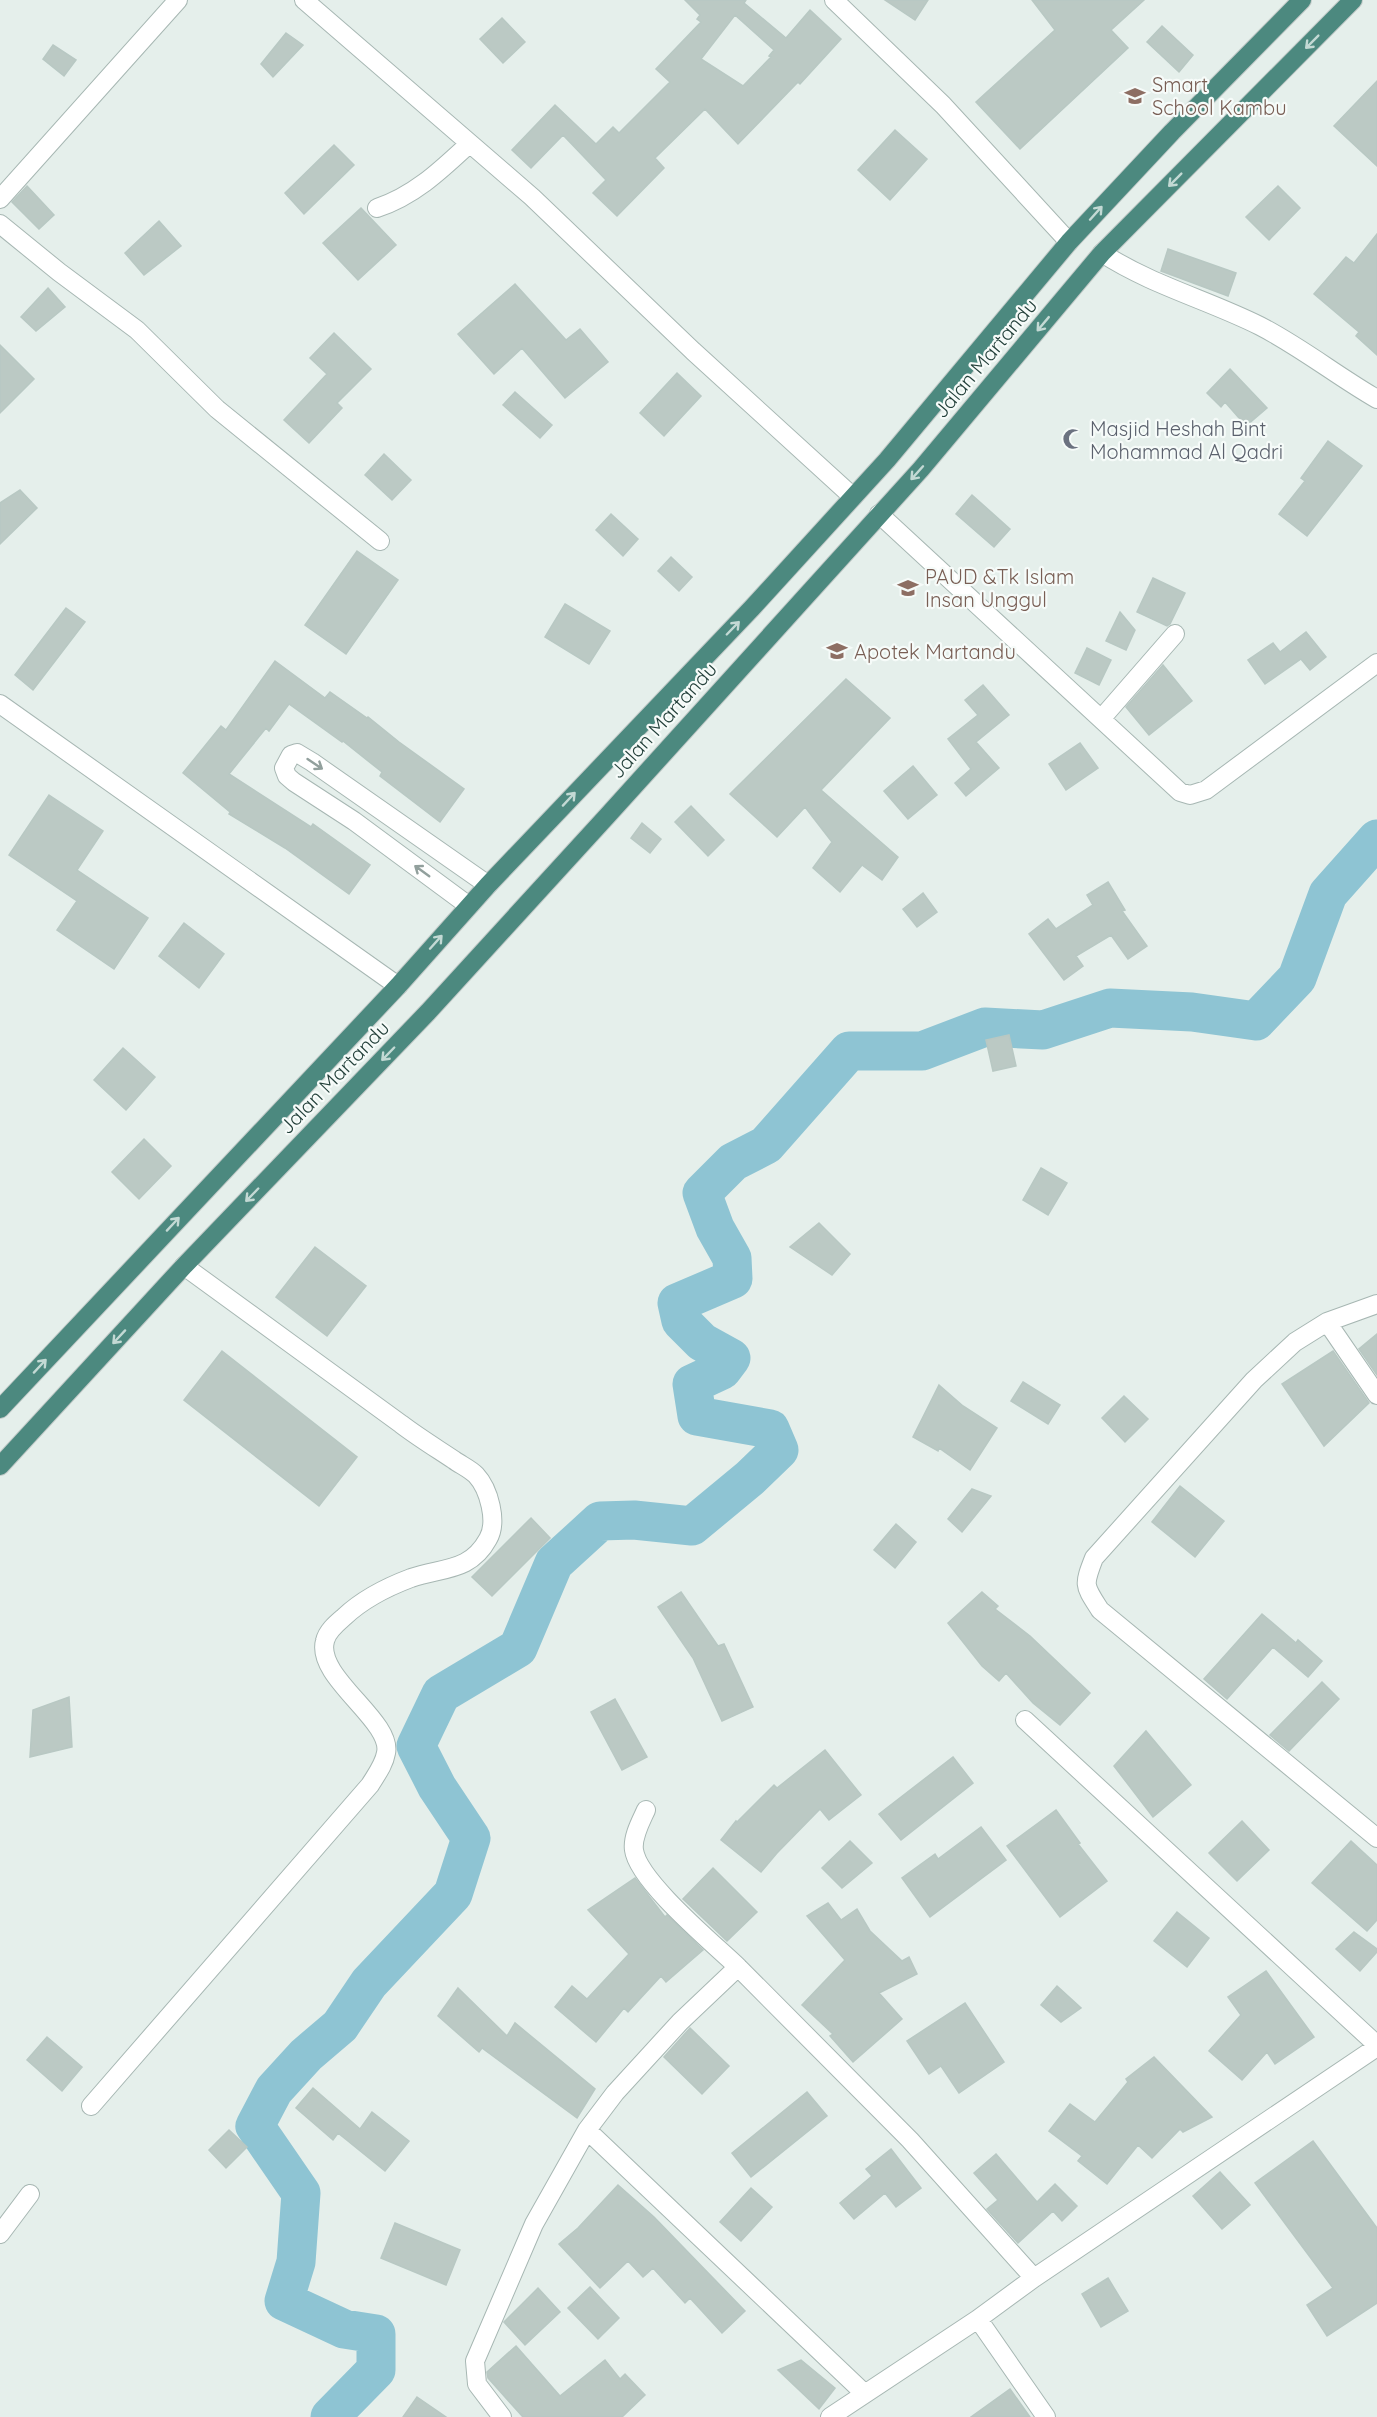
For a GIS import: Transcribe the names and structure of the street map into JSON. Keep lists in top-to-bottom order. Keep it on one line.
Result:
{"streets":{"highway":["Jalan Martandu"]},"places":{"school or university":["Smart School Kambu","PAUD &Tk Islam Insan Unggul","Apotek Martandu"],"mosque":["Masjid Heshah Bint Mohammad Al Qadri"]}}
